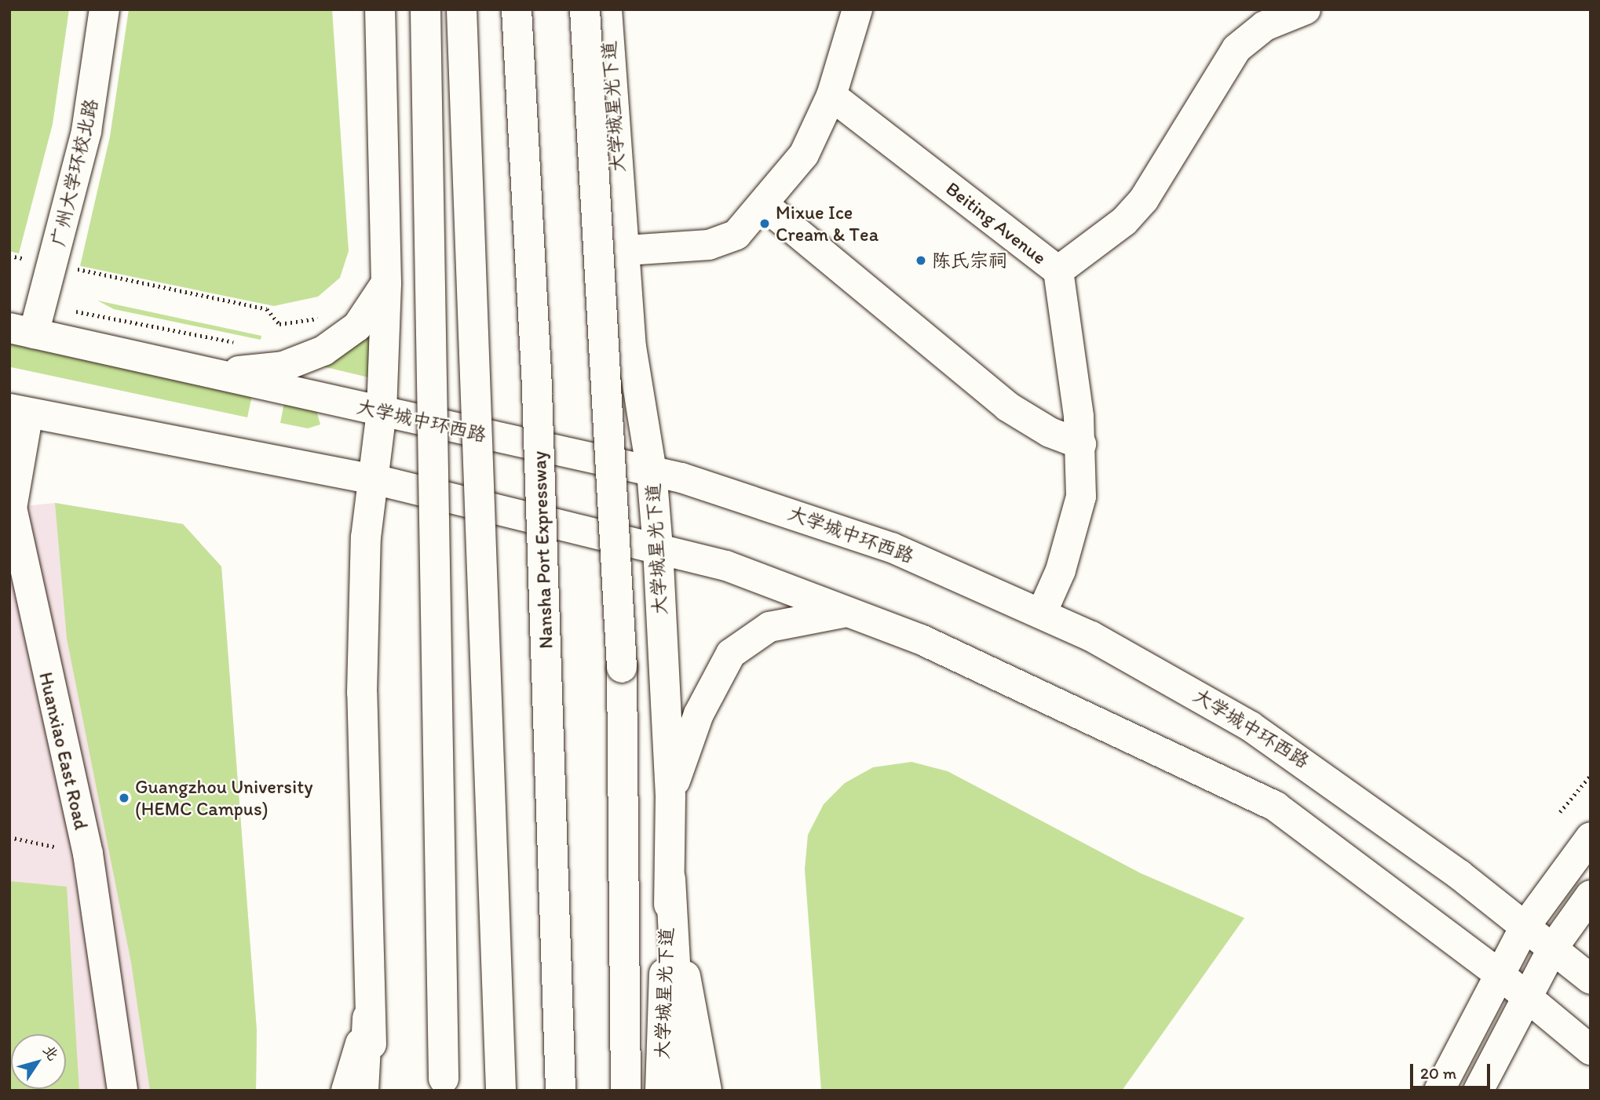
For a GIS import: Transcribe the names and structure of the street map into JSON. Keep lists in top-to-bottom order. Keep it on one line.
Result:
{"streets":{"main road":["大学城星光下道","广州大学环校北路","Beiting Avenue","大学城中环西路","Nansha Port Expressway","Huanxiao East Road"]},"crossings":[["大学城星光下道","大学城中环西路"],["广州大学环校北路","大学城中环西路"],["Beiting Avenue","大学城中环西路"]],"places":["Mixue Ice Cream & Tea","陈氏宗祠","Guangzhou University (HEMC Campus)"],"scale_bar":"20 m","north":"top right"}
